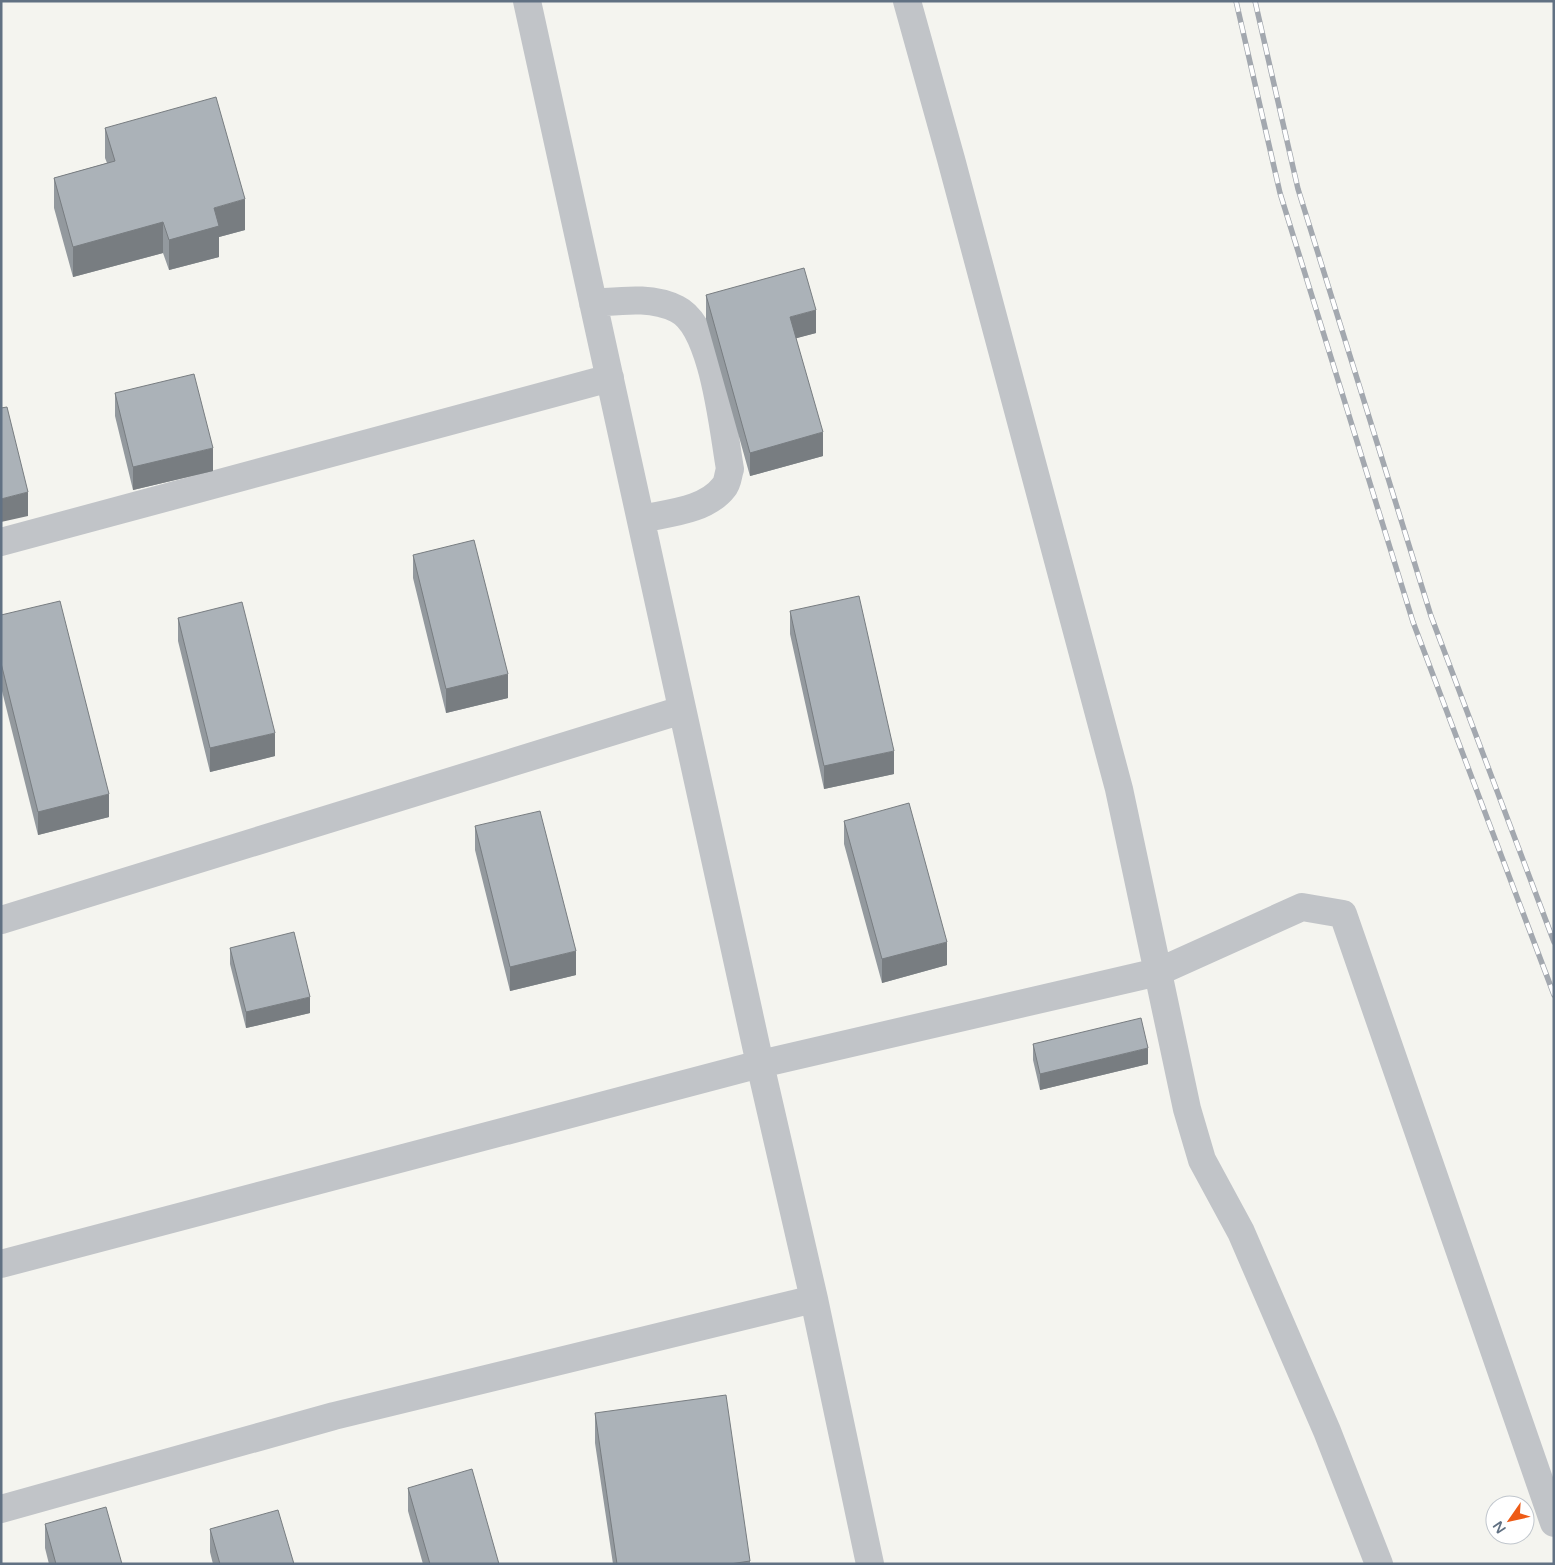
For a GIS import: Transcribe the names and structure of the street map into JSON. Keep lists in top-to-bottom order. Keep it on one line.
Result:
{"north":"bottom left"}
